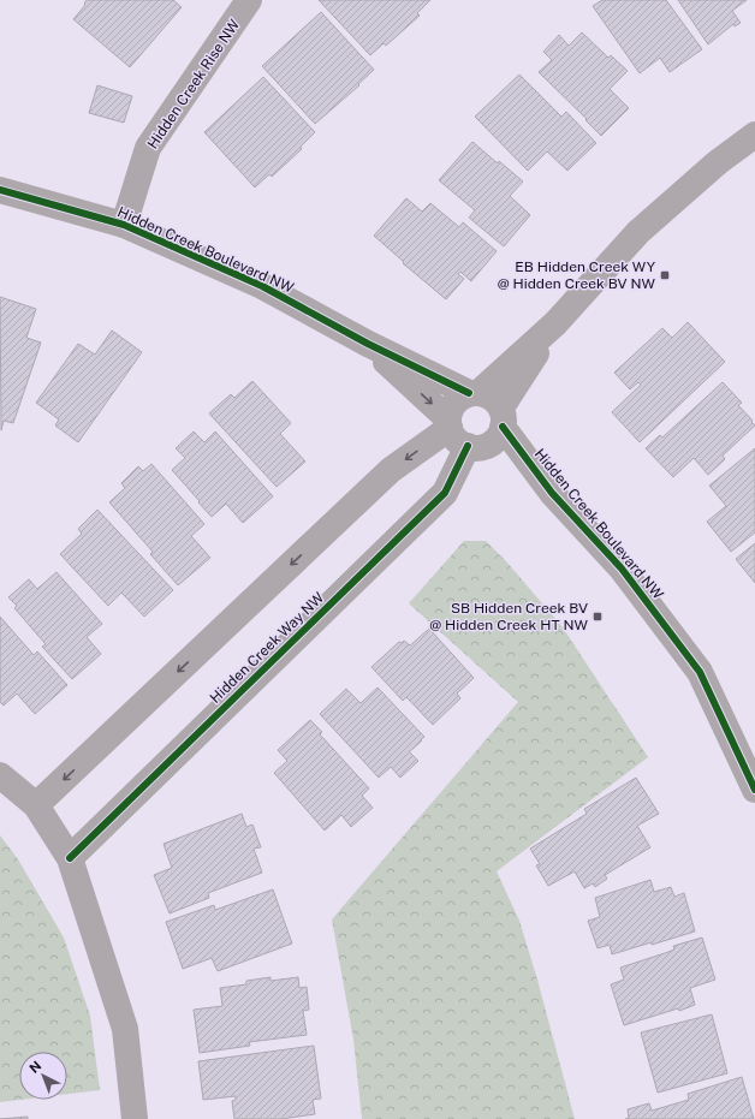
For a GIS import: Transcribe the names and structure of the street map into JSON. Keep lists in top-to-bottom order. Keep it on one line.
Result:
{"streets":{"street":["Hidden Creek Rise NW","Hidden Creek Boulevard NW","Hidden Creek Way NW"]},"crossings":[["Hidden Creek Rise NW","Hidden Creek Boulevard NW"],["Hidden Creek Boulevard NW","Hidden Creek Way NW"]],"places":{"transit":["EB Hidden Creek WY @ Hidden Creek BV NW","SB Hidden Creek BV @ Hidden Creek HT NW"]},"north":"top left"}
